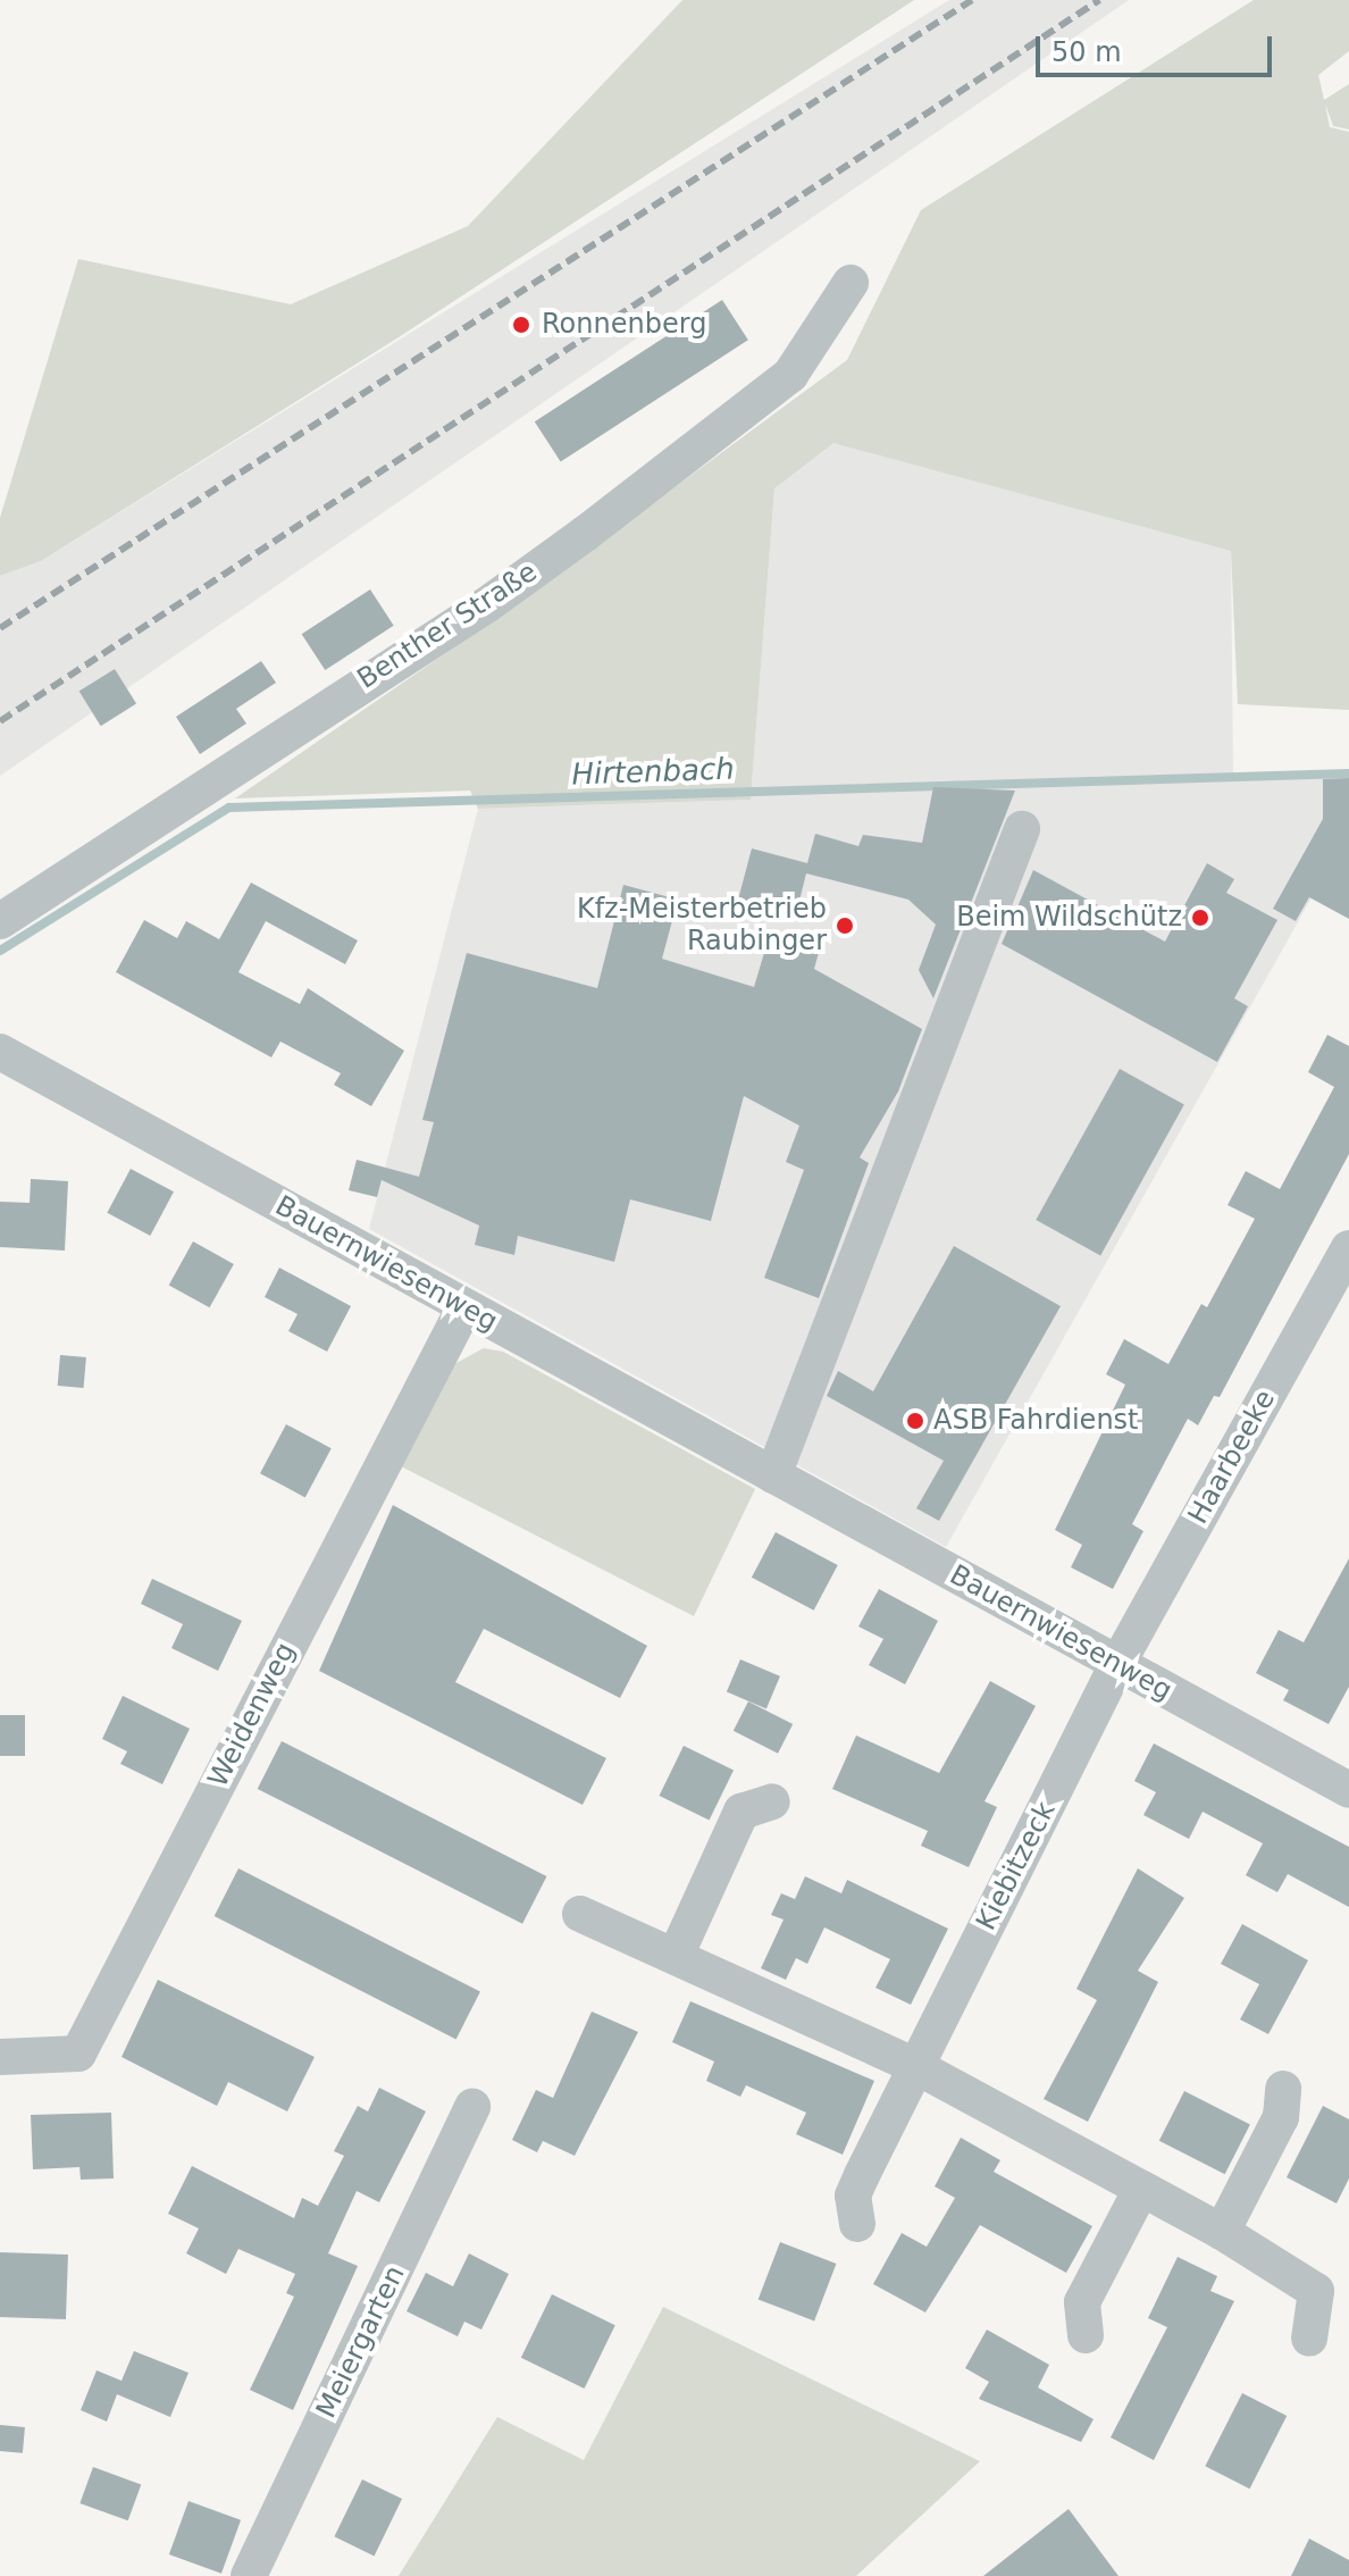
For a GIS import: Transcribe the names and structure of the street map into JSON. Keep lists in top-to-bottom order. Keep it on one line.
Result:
{"streets":{"street":["Benther Straße","Bauernwiesenweg","Haarbeeke","Weidenweg","Kiebitzeck","Meiergarten"]},"crossings":[["Bauernwiesenweg","Haarbeeke"],["Bauernwiesenweg","Weidenweg"],["Bauernwiesenweg","Kiebitzeck"],["Haarbeeke","Kiebitzeck"]],"water":["Hirtenbach"],"places":["Ronnenberg","Beim Wildschütz","Kfz-Meisterbetrieb Raubinger","ASB Fahrdienst"],"scale_bar":"50 m"}
